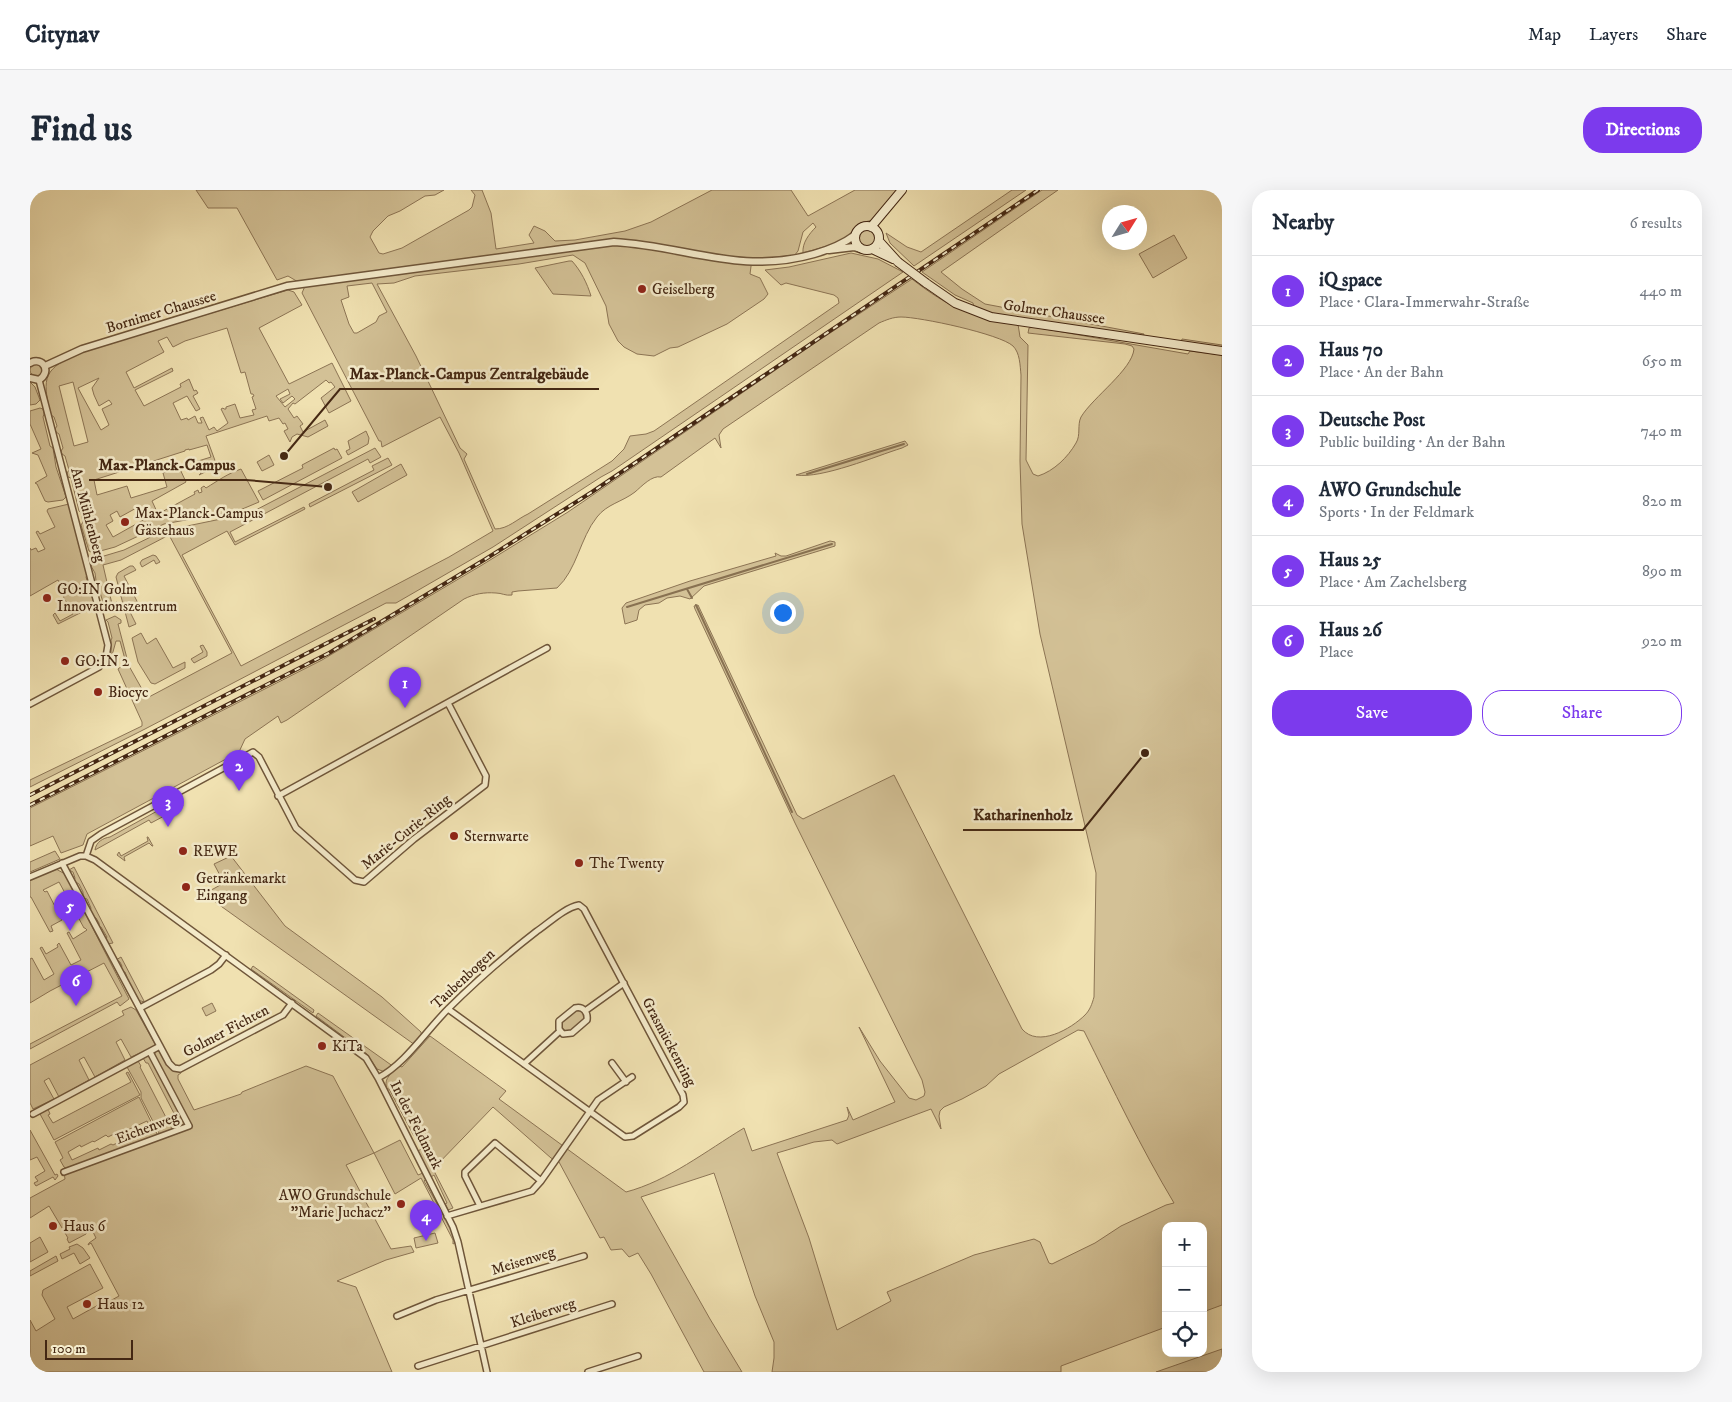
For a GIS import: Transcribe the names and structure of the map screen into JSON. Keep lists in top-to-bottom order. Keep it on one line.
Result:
{"streets":{"main road":["Golmer Chaussee"],"street":["Bornimer Chaussee","Am Mühlenberg","Marie-Curie-Ring","Taubenbogen","Golmer Fichten","Grasmückenring","In der Feldmark","Eichenweg","Meisenweg","Kleiberweg"]},"crossings":[["Marie-Curie-Ring","In der Feldmark"],["Taubenbogen","Grasmückenring"],["Taubenbogen","In der Feldmark"],["Golmer Fichten","In der Feldmark"],["In der Feldmark","Meisenweg"],["In der Feldmark","Kleiberweg"]],"places":["Geiselberg","Max-Planck-Campus Zentralgebäude","Max-Planck-Campus","Max-Planck-Campus Gästehaus","GO:IN Golm Innovationszentrum","GO:IN 2","Biocyc","Katharinenholz","Sternwarte","REWE","The Twenty","Getränkemarkt Eingang","KiTa","AWO Grundschule \"Marie Juchacz\"","Haus 6","Haus 12"],"scale_bar":"100 m","north":"top right","page":{"header":"Citynav","nav":["Map","Layers","Share"],"buttons":["Directions",["Save","Share"]],"title":"Find us","heading":["Nearby","6 results"],"list":[{"mark":"1","name":"iQ space","note":"Place · Clara-Immerwahr-Straße","value":"440 m"},{"mark":"2","name":"Haus 70","note":"Place · An der Bahn","value":"650 m"},{"mark":"3","name":"Deutsche Post","note":"Public building · An der Bahn","value":"740 m"},{"mark":"4","name":"AWO Grundschule","note":"Sports · In der Feldmark","value":"820 m"},{"mark":"5","name":"Haus 25","note":"Place · Am Zachelsberg","value":"890 m"},{"mark":"6","name":"Haus 26","note":"Place","value":"920 m"}],"pins":["1","2","3","5","6","4"],"map_buttons":["+","−"],"scale":"100 m"}}
